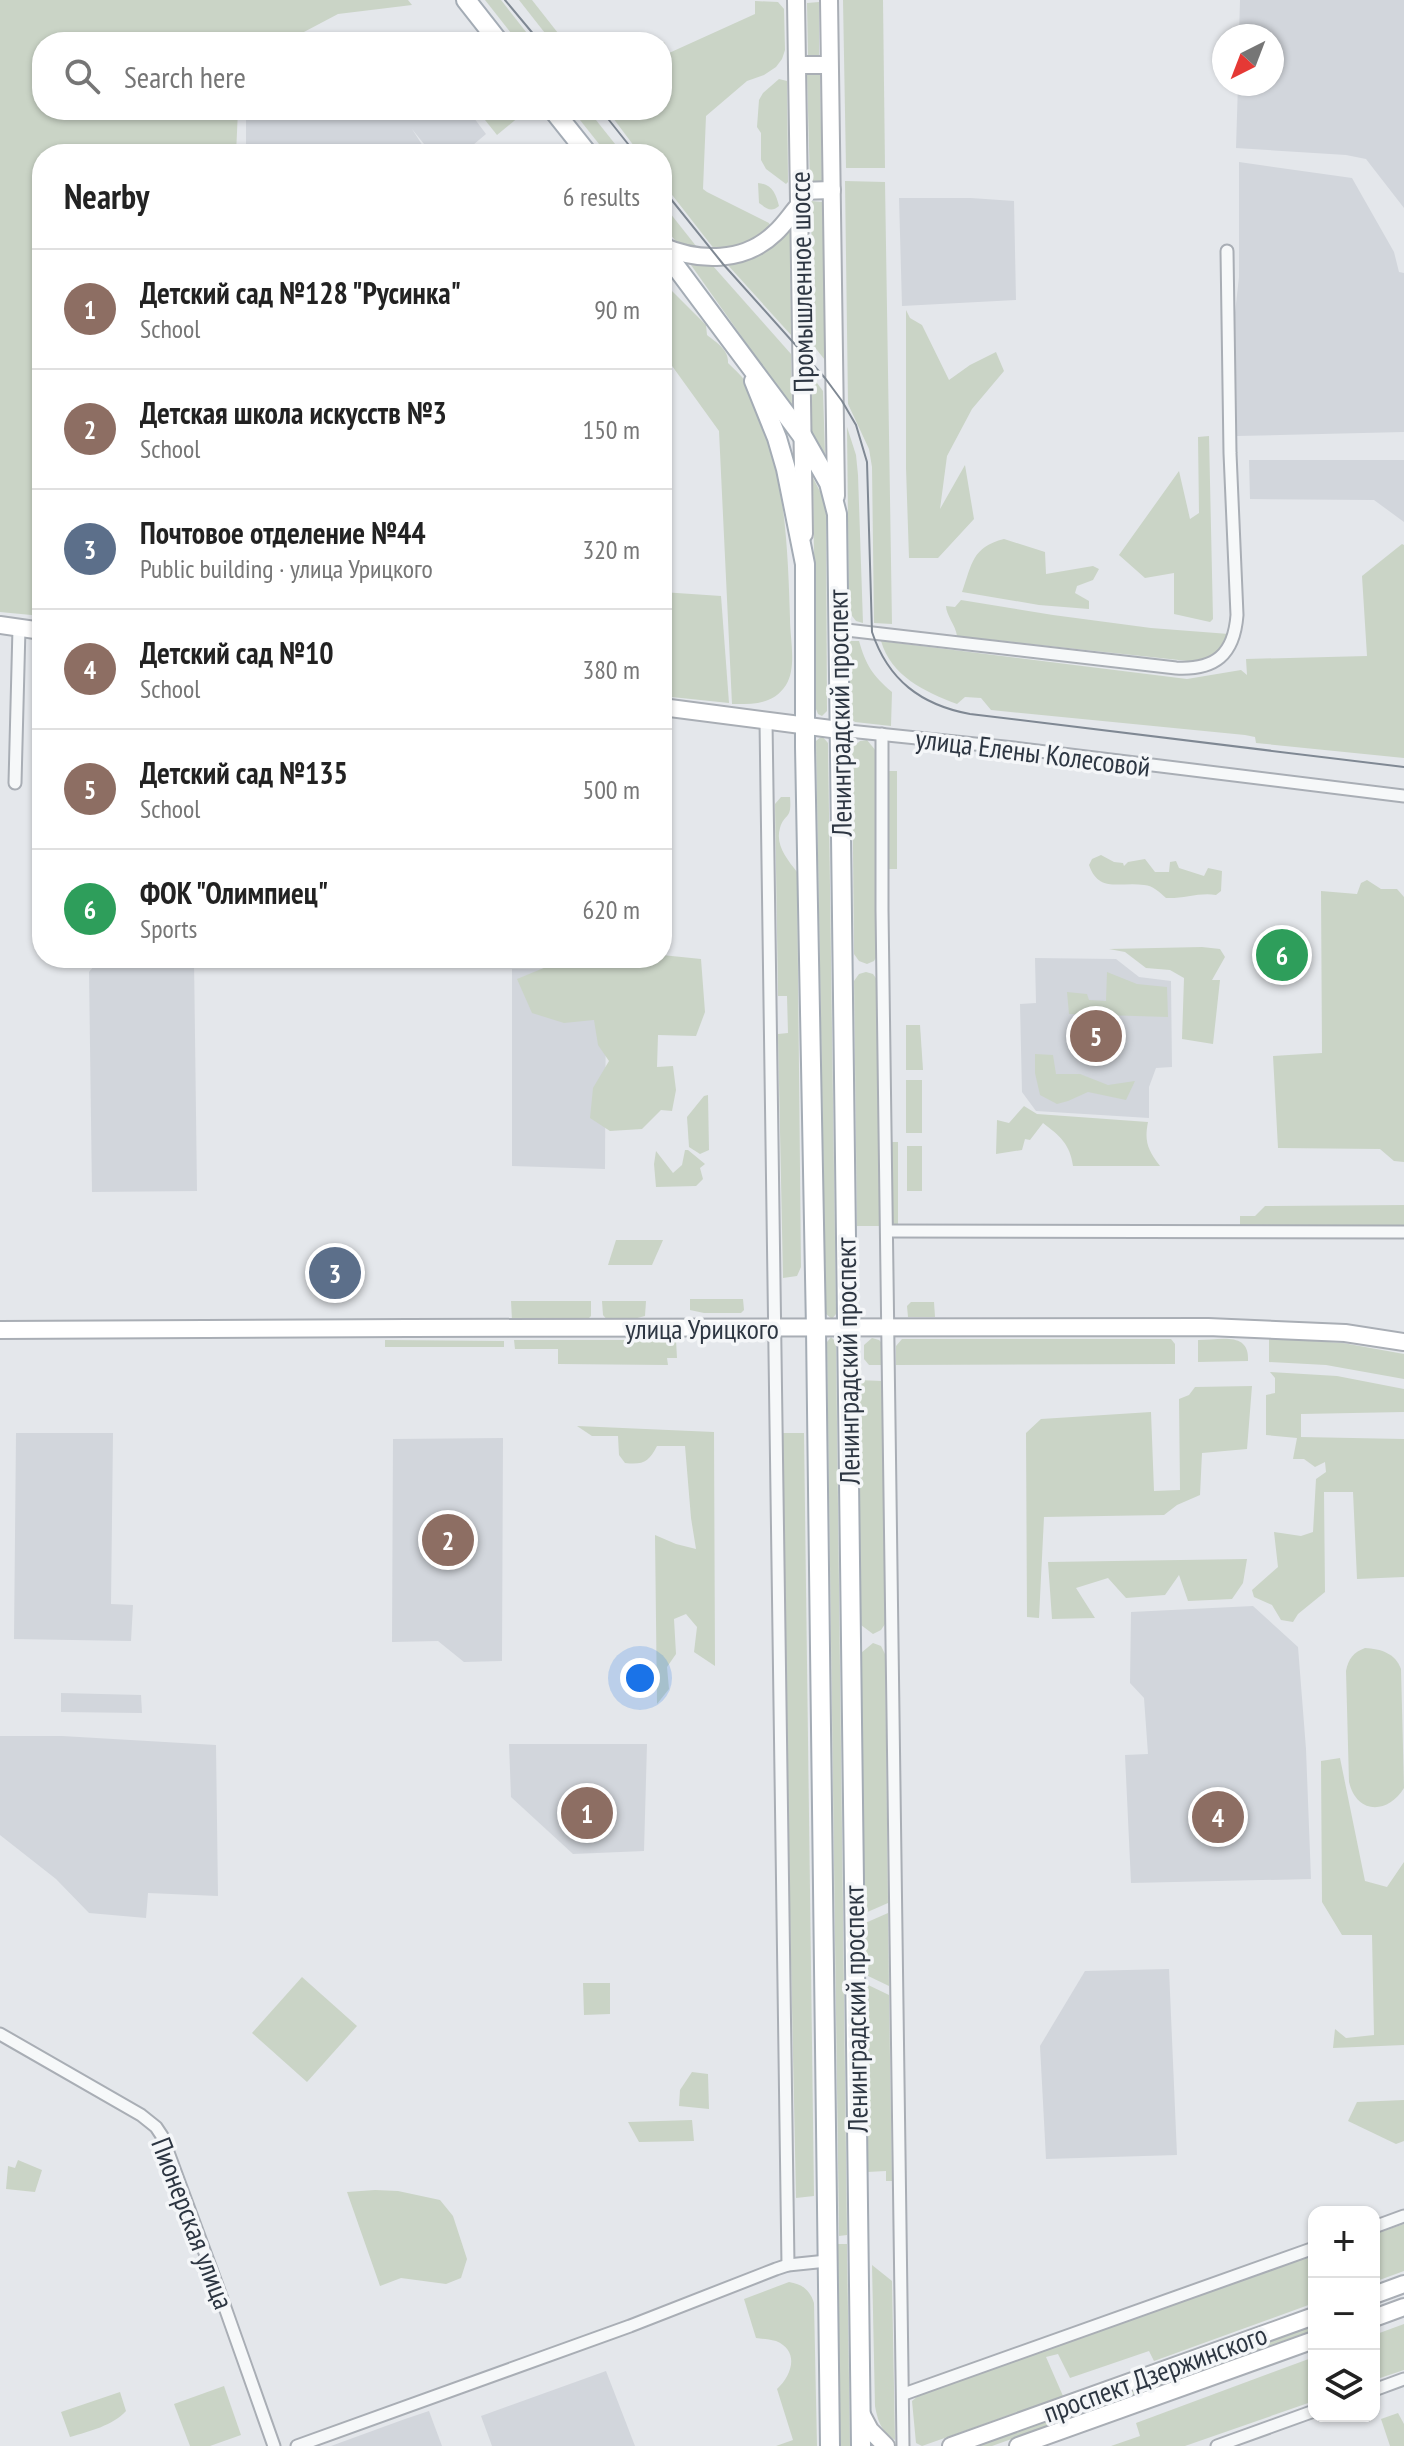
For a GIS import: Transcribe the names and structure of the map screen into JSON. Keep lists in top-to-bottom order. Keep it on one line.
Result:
{"streets":{"main road":["Промышленное шоссе","Ленинградский проспект","улица Елены Колесовой","улица Урицкого","проспект Дзержинского"],"street":["Пионерская улица"]},"crossings":[["Промышленное шоссе","Ленинградский проспект"],["Ленинградский проспект","улица Елены Колесовой"],["Ленинградский проспект","улица Урицкого"]],"north":"bottom left","page":{"search":"Search here","heading":["Nearby","6 results"],"list":[{"mark":"1","name":"Детский сад №128 \"Русинка\"","note":"School","value":"90 m"},{"mark":"2","name":"Детская школа искусств №3","note":"School","value":"150 m"},{"mark":"3","name":"Почтовое отделение №44","note":"Public building · улица Урицкого","value":"320 m"},{"mark":"4","name":"Детский сад №10","note":"School","value":"380 m"},{"mark":"5","name":"Детский сад №135","note":"School","value":"500 m"},{"mark":"6","name":"ФОК \"Олимпиец\"","note":"Sports","value":"620 m"}],"pins":["6","5","3","2","1","4"],"map_buttons":["+","−"]}}
